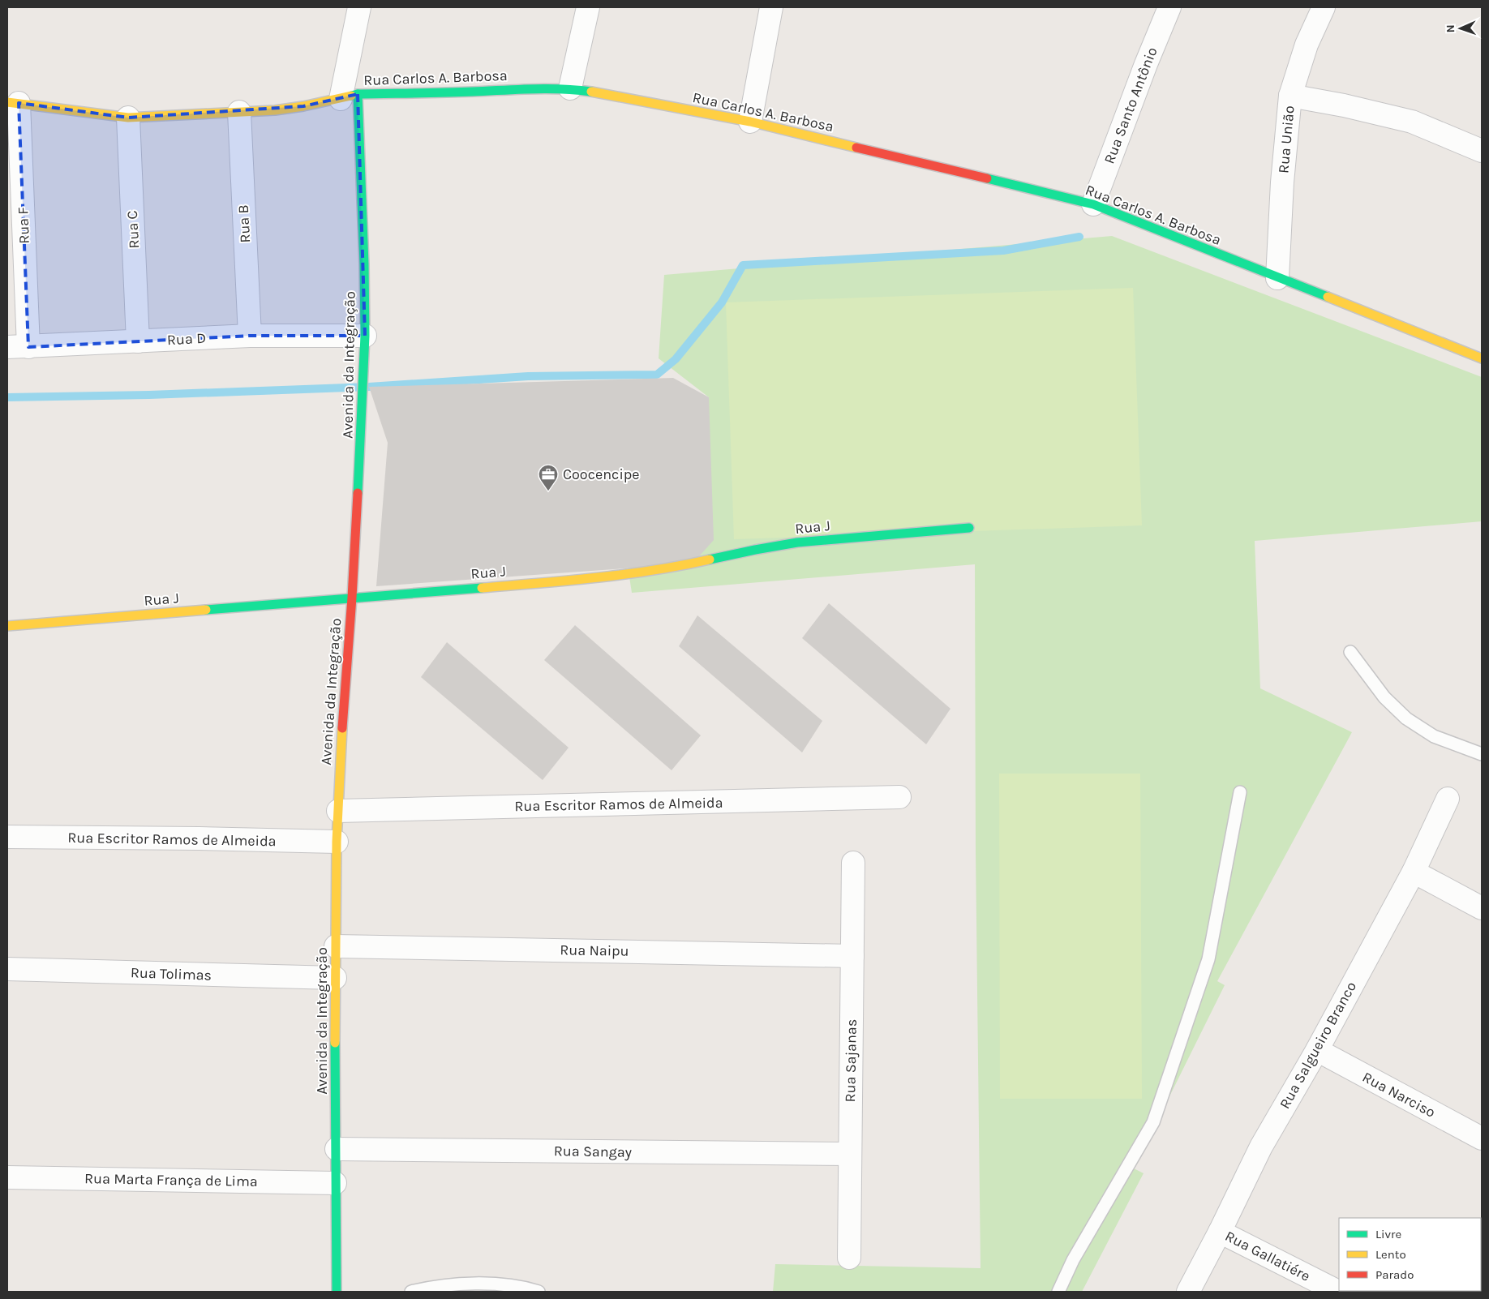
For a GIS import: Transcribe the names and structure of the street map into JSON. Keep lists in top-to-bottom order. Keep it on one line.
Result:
{"streets":{"street":["Rua Carlos A. Barbosa","Rua Santo Antônio","Rua União","Rua B","Rua F","Rua C","Rua D","Avenida da Integração","Rua J","Rua Escritor Ramos de Almeida","Rua Naipu","Rua Tolimas","Rua Salgueiro Branco","Rua Sajanas","Rua Narciso","Rua Sangay","Rua Marta França de Lima","Rua Gallatiére"]},"crossings":[["Rua Carlos A. Barbosa","Rua Santo Antônio"],["Rua Carlos A. Barbosa","Rua União"],["Rua Carlos A. Barbosa","Rua B"],["Rua Carlos A. Barbosa","Rua F"],["Rua Carlos A. Barbosa","Rua C"],["Rua Carlos A. Barbosa","Avenida da Integração"],["Rua B","Rua D"],["Rua F","Rua D"],["Rua C","Rua D"],["Rua D","Avenida da Integração"],["Avenida da Integração","Rua J"],["Avenida da Integração","Rua Escritor Ramos de Almeida"],["Avenida da Integração","Rua Naipu"],["Avenida da Integração","Rua Tolimas"],["Avenida da Integração","Rua Sangay"],["Avenida da Integração","Rua Marta França de Lima"],["Rua Naipu","Rua Sajanas"],["Rua Salgueiro Branco","Rua Narciso"],["Rua Salgueiro Branco","Rua Gallatiére"],["Rua Sajanas","Rua Sangay"]],"places":{"office":["Coocencipe"]},"legend":["Livre","Lento","Parado"],"north":"left"}
